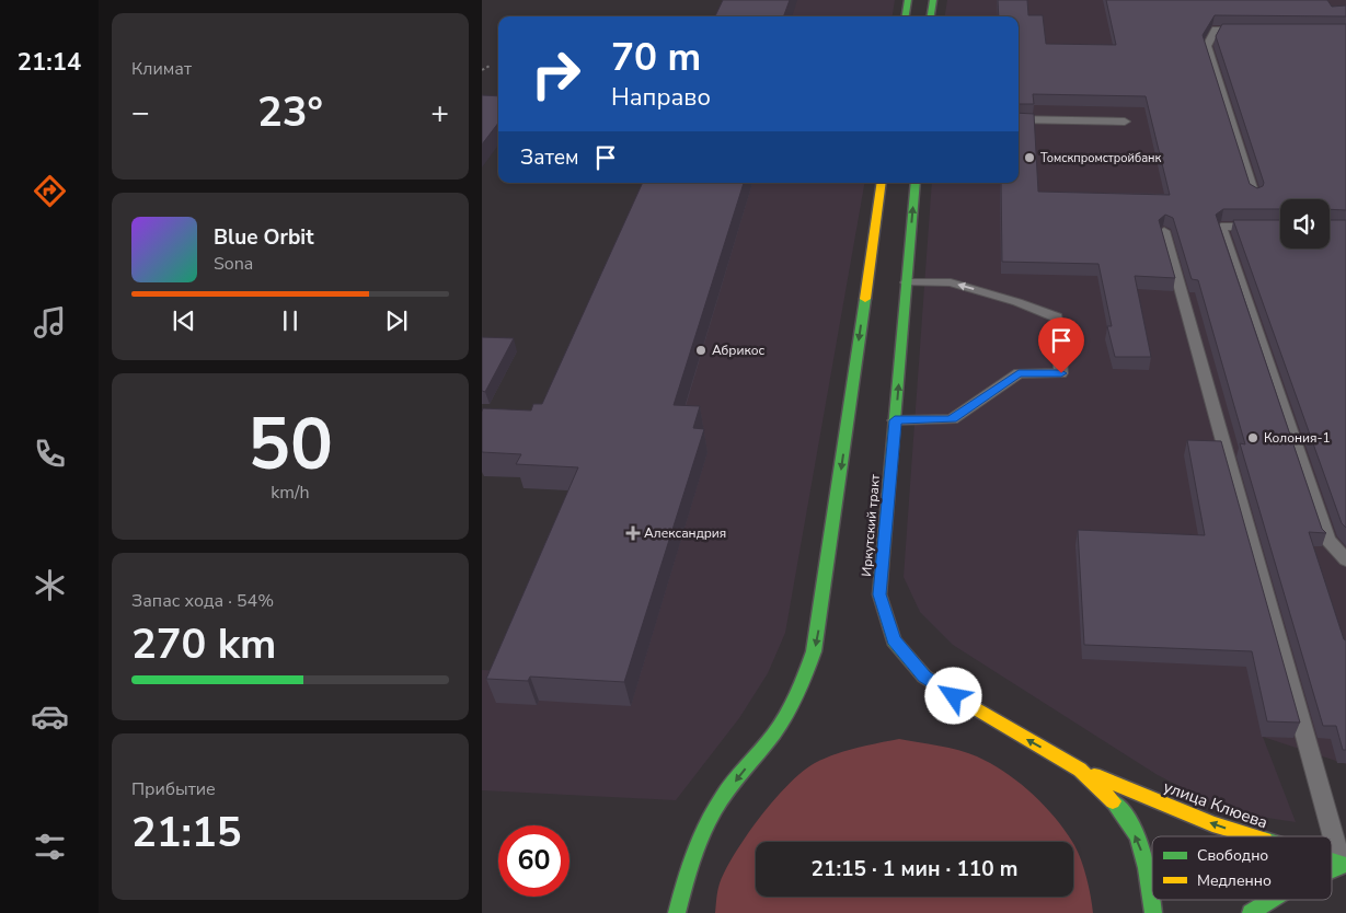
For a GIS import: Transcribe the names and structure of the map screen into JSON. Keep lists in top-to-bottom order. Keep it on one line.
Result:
{"streets":{"main road":["Иркутский тракт","улица Клюева"]},"crossings":[["Иркутский тракт","улица Клюева"]],"one_way":["Иркутский тракт","улица Клюева"],"places":{"other":["Томскпромстройбанк","Абрикос","Колония-1"],"health":["Александрия"]},"legend":["Свободно","Медленно"],"page":{"tabs":"21:14","tile":["Климат",["50","km/h"],["Запас хода · 54%","270 km"],["Прибытие","21:15"]],"turn":["70 m","Направо"],"heat":["−","23°","+"],"then":"Затем","song":["Blue Orbit","Sona"],"limit":"60","trip":"21:15 · 1 мин · 110 m"}}
